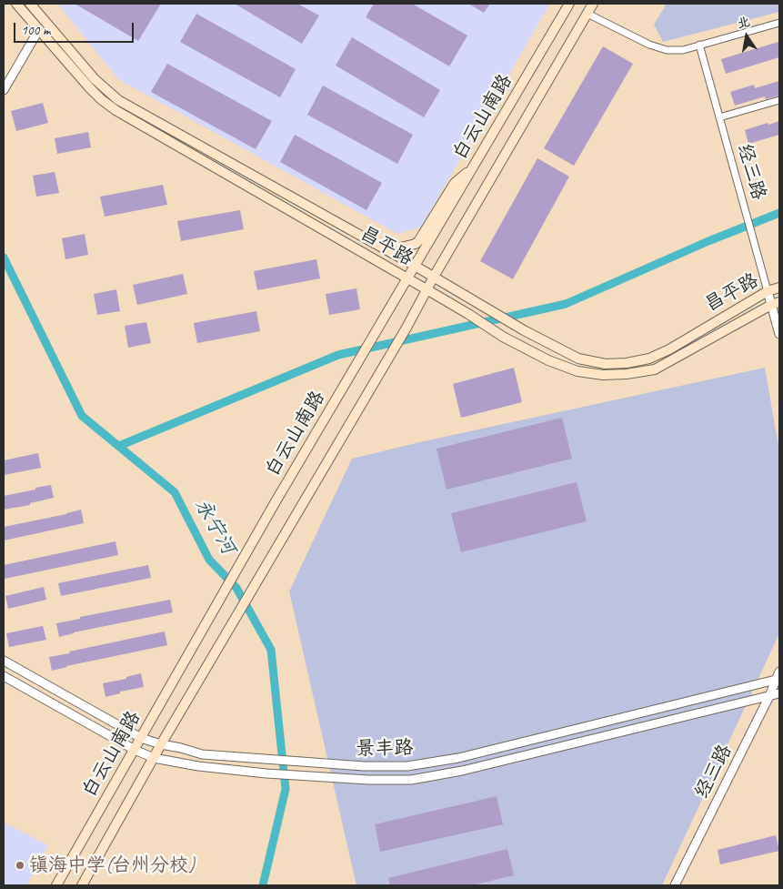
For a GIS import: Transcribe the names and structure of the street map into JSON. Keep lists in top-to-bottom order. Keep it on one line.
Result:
{"streets":{"main road":["白云山南路","昌平路"],"street":["经三路","景丰路"]},"crossings":[["白云山南路","昌平路"],["白云山南路","景丰路"],["经三路","昌平路"],["经三路","景丰路"]],"water":["永宁河"],"places":["镇海中学(台州分校)"],"scale_bar":"100 m","north":"top"}
